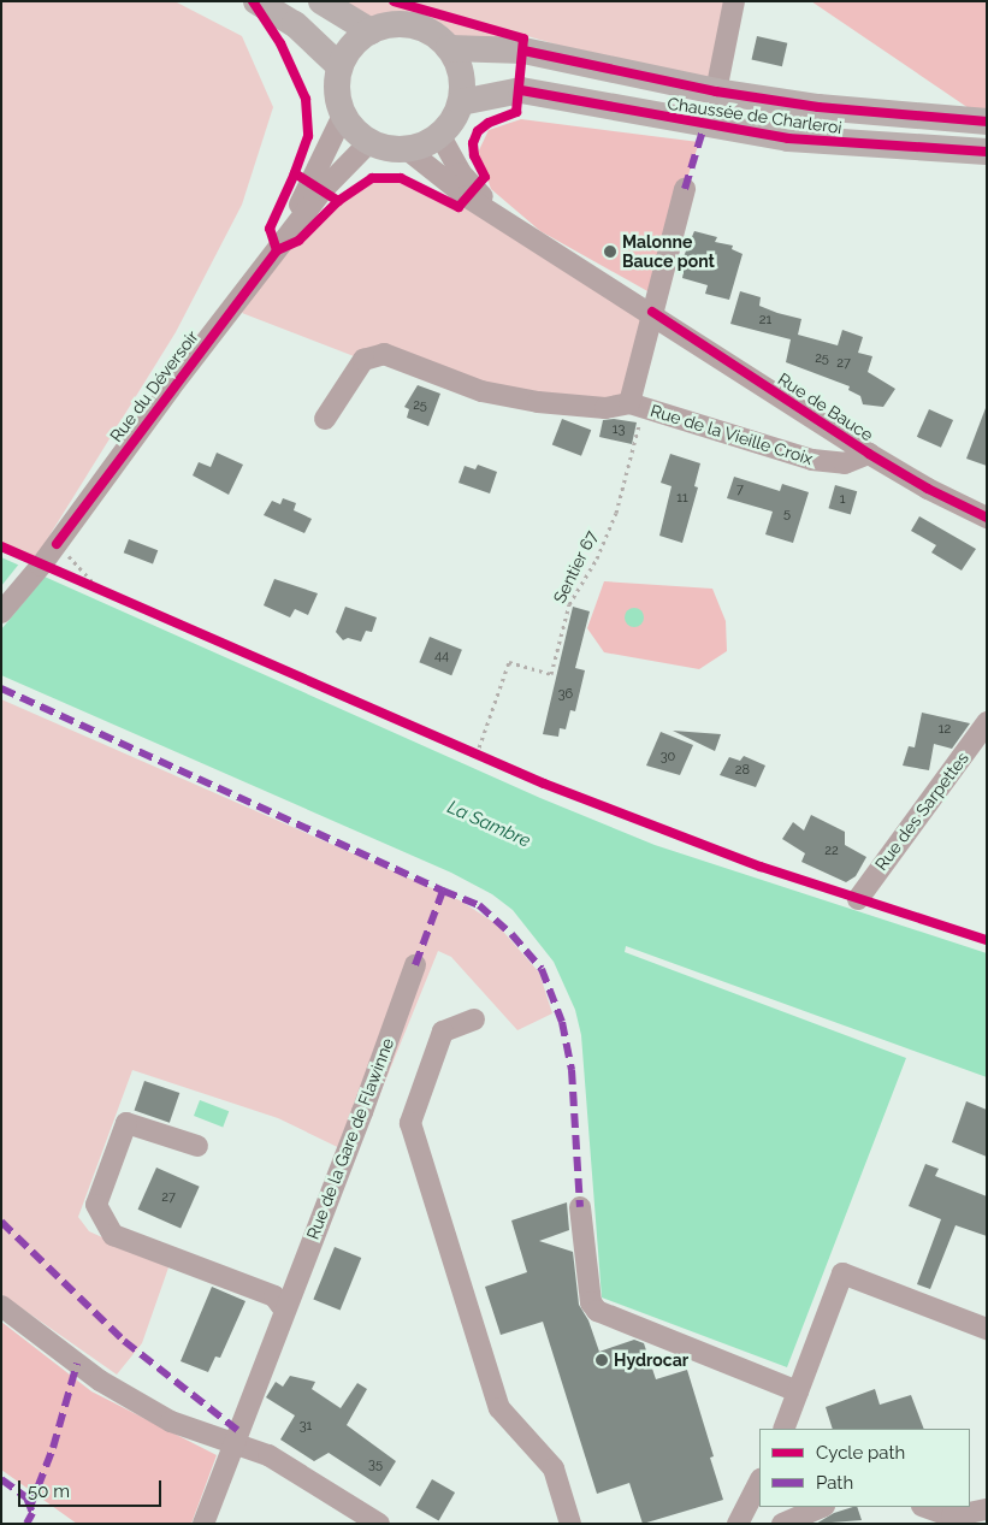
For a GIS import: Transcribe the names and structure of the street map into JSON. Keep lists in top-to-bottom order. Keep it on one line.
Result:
{"streets":{"main road":["Chaussée de Charleroi"],"street":["Rue du Déversoir","Rue de Bauce","Rue de la Vieille Croix","Rue des Sarpettes","Rue de la Gare de Flawinne"],"path":["Sentier 67"]},"crossings":[["Chaussée de Charleroi","Rue du Déversoir"],["Chaussée de Charleroi","Rue de Bauce"],["Rue du Déversoir","Rue de Bauce"],["Rue de Bauce","Rue de la Vieille Croix"],["Rue de la Vieille Croix","Sentier 67"]],"water":["La Sambre"],"places":["Malonne Bauce pont","Hydrocar"],"house_numbers":["21","25","27","25","13","7","11","1","5","44","36","12","30","28","22","27","31","35"],"legend":["Cycle path","Path"],"scale_bar":"50 m"}
